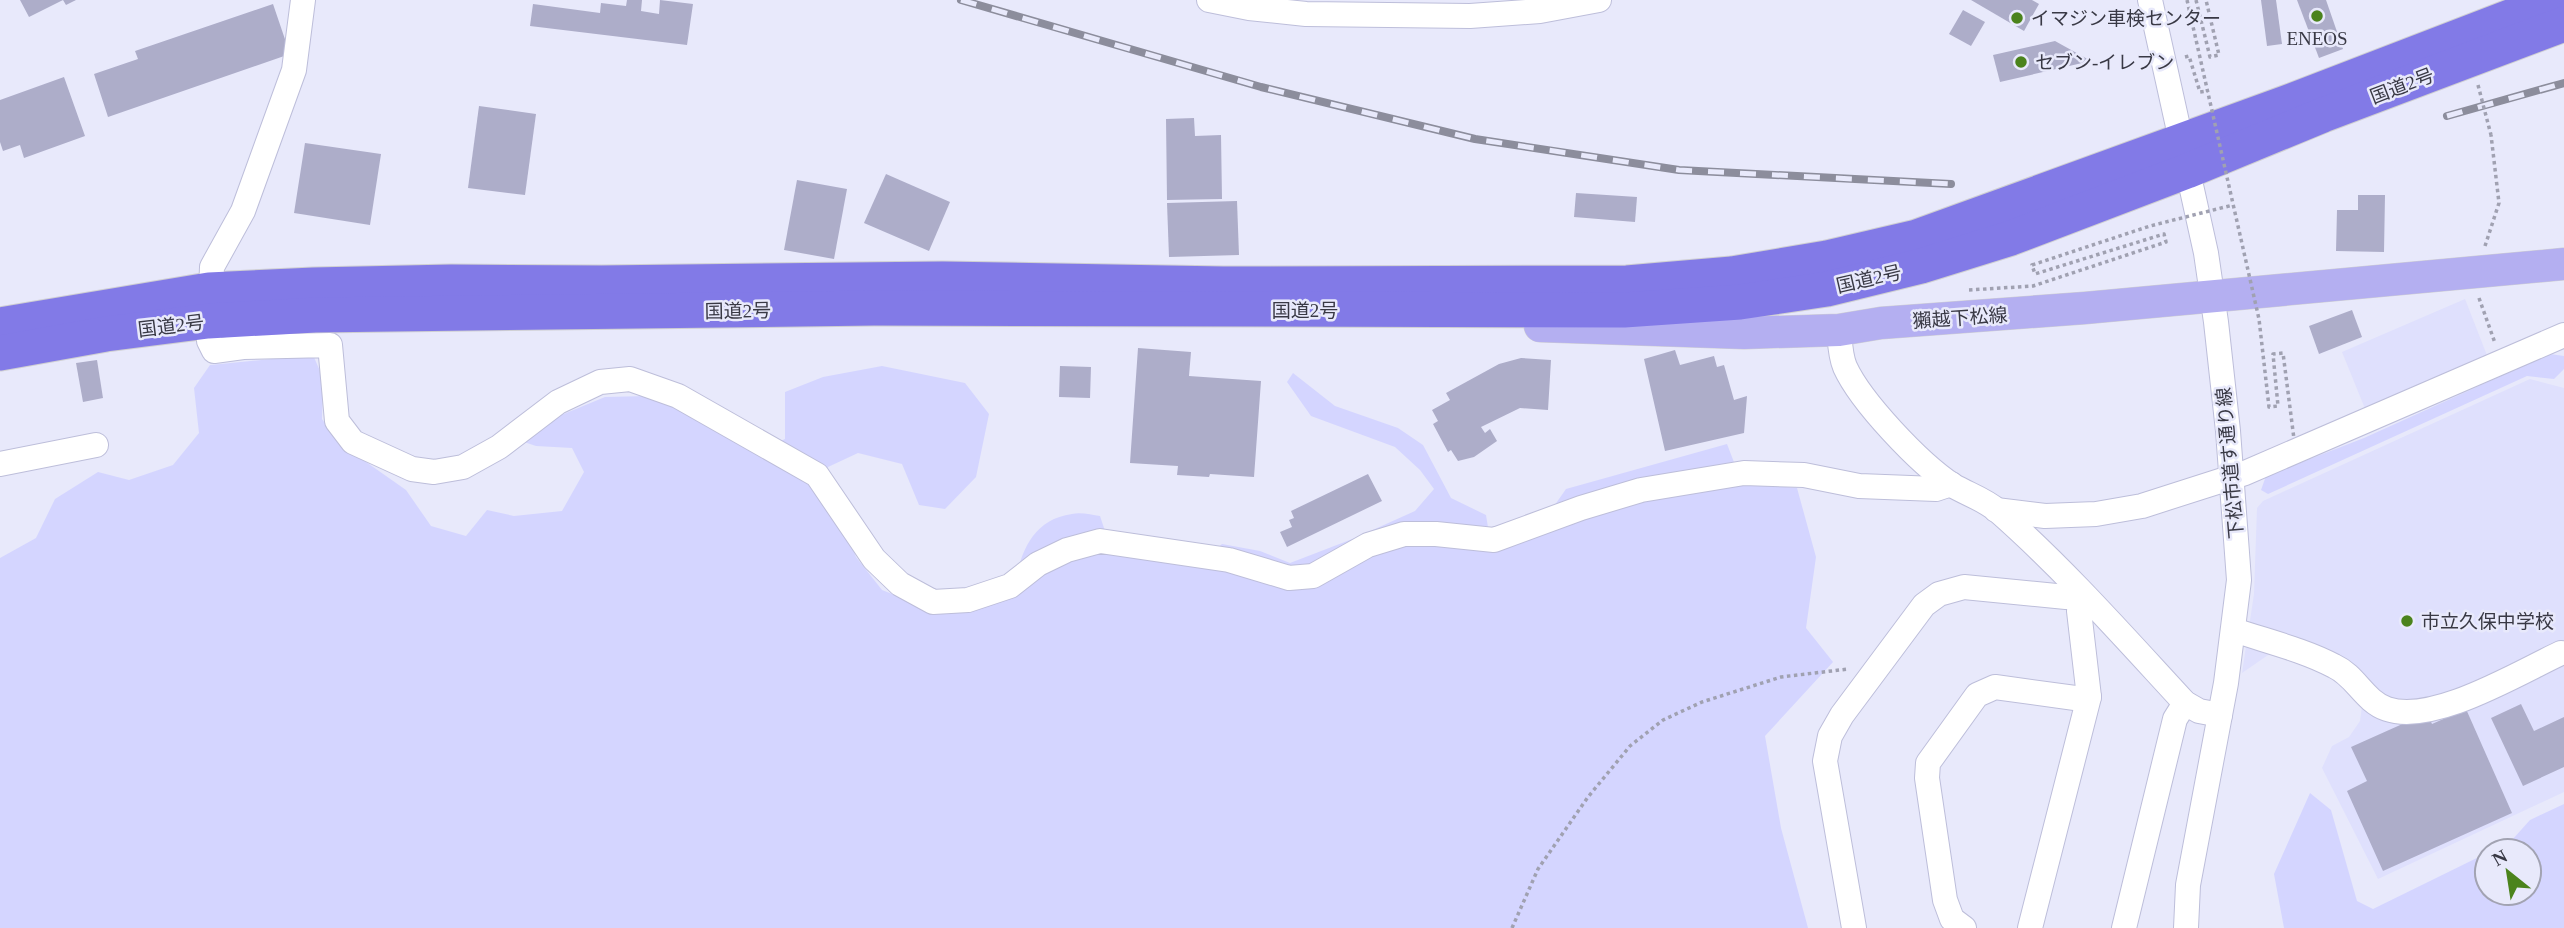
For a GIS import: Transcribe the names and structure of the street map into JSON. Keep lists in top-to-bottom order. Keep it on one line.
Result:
{"streets":{"highway":["国道2号"],"main road":["獺越下松線"],"street":["下松市道す通り線"]},"crossings":[["国道2号","獺越下松線"],["国道2号","下松市道す通り線"],["獺越下松線","下松市道す通り線"]],"places":["ENEOS","イマジン車検センター","セブン-イレブン","市立久保中学校"],"north":"top left"}
